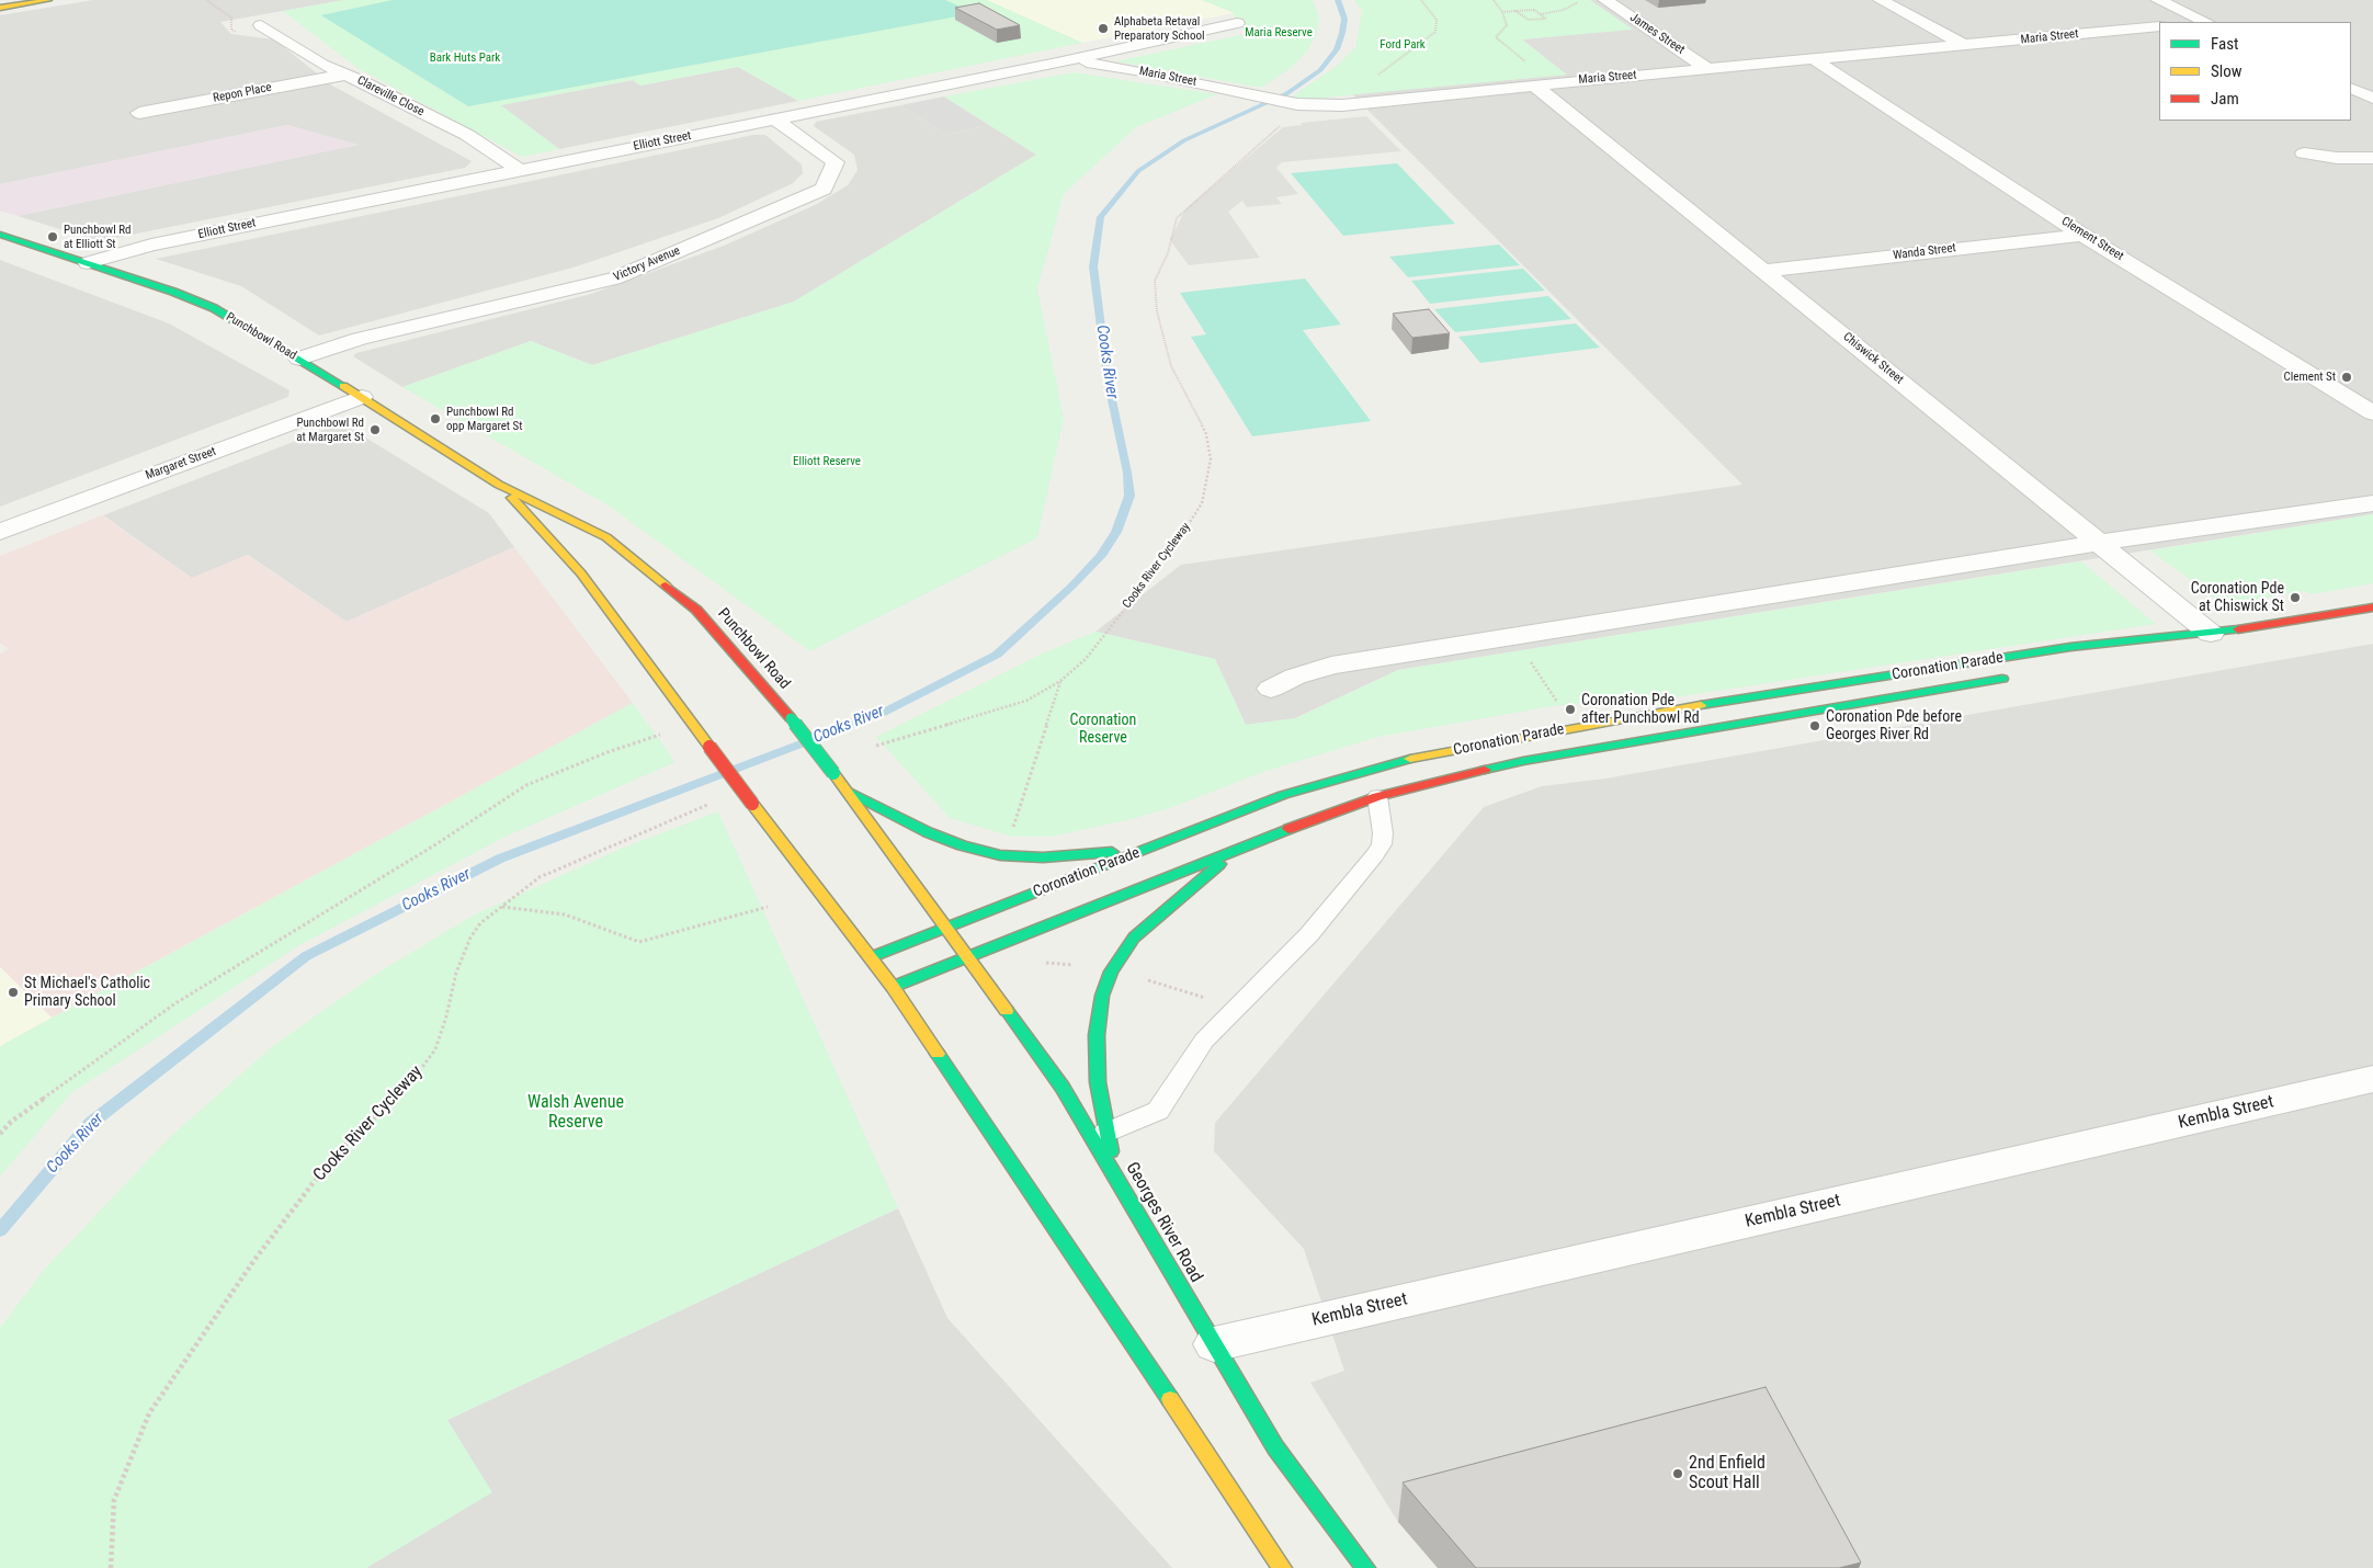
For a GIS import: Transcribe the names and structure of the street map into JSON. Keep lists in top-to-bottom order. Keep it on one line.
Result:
{"streets":{"main road":["Punchbowl Road","Coronation Parade","Georges River Road"],"street":["James Street","Maria Street","Repon Place","Clareville Close","Elliott Street","Clement Street","Wanda Street","Victory Avenue","Chiswick Street","Margaret Street","Kembla Street"],"path":["Cooks River Cycleway"]},"crossings":[["James Street","Maria Street"],["Maria Street","Elliott Street"],["Maria Street","Clement Street"],["Maria Street","Chiswick Street"],["Maria Street","Cooks River Cycleway"],["Repon Place","Clareville Close"],["Clareville Close","Elliott Street"],["Elliott Street","Victory Avenue"],["Elliott Street","Punchbowl Road"],["Clement Street","Wanda Street"],["Wanda Street","Chiswick Street"],["Victory Avenue","Punchbowl Road"],["Punchbowl Road","Margaret Street"],["Punchbowl Road","Coronation Parade"],["Punchbowl Road","Georges River Road"],["Chiswick Street","Coronation Parade"],["Coronation Parade","Georges River Road"],["Kembla Street","Georges River Road"]],"water":["Cooks River"],"parks":["Maria Reserve","Ford Park","Bark Huts Park","Elliott Reserve","Coronation Reserve","Walsh Avenue Reserve"],"places":["Alphabeta Retaval Preparatory School","Punchbowl Rd at Elliott St","Clement St","Punchbowl Rd opp Margaret St","Punchbowl Rd at Margaret St","Coronation Pde at Chiswick St","Coronation Pde after Punchbowl Rd","Coronation Pde before Georges River Rd","St Michael's Catholic Primary School","2nd Enfield Scout Hall"],"legend":["Fast","Slow","Jam"]}
